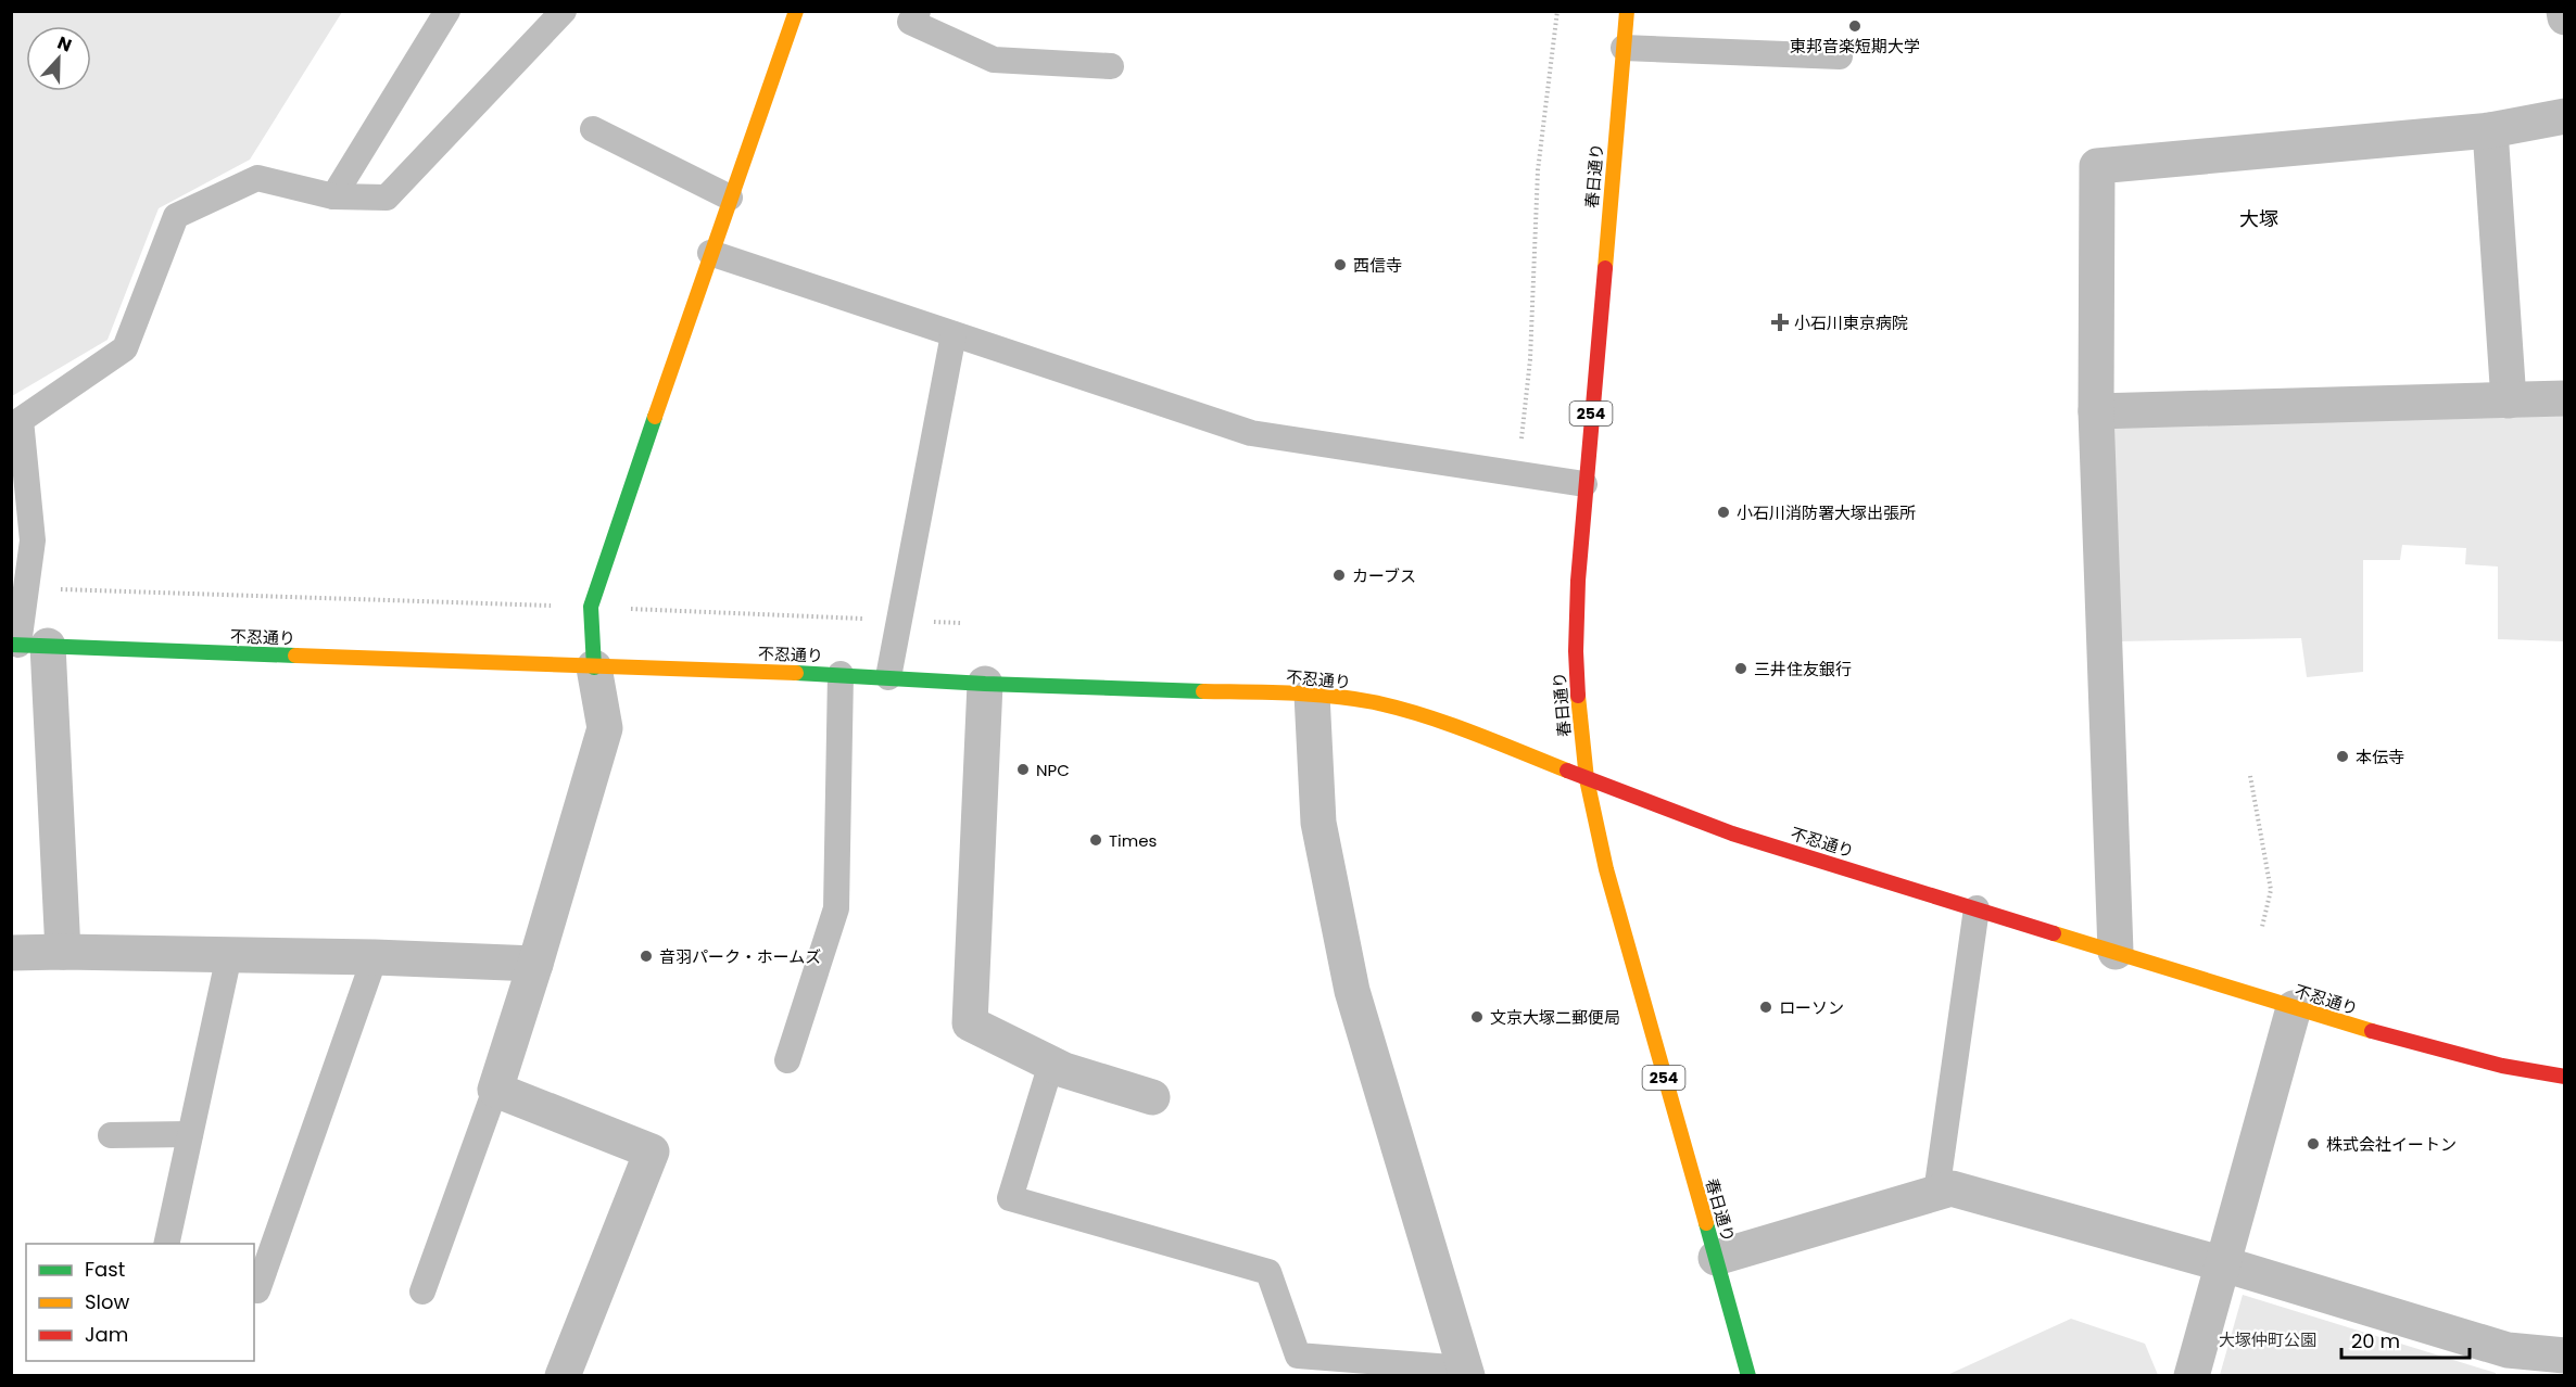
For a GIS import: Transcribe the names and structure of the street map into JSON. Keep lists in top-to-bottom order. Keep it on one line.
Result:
{"streets":{"main road":["春日通り","254","不忍通り"]},"crossings":[["春日通り","不忍通り"]],"districts":["大塚"],"parks":["大塚仲町公園"],"places":{"other":["東邦音楽短期大学","西信寺","小石川消防署大塚出張所","カーブス","三井住友銀行","本伝寺","NPC","Times","音羽パーク・ホームズ","ローソン","文京大塚二郵便局","株式会社イートン"],"health":["小石川東京病院"]},"legend":["Fast","Slow","Jam"],"scale_bar":"20 m","north":"top"}
